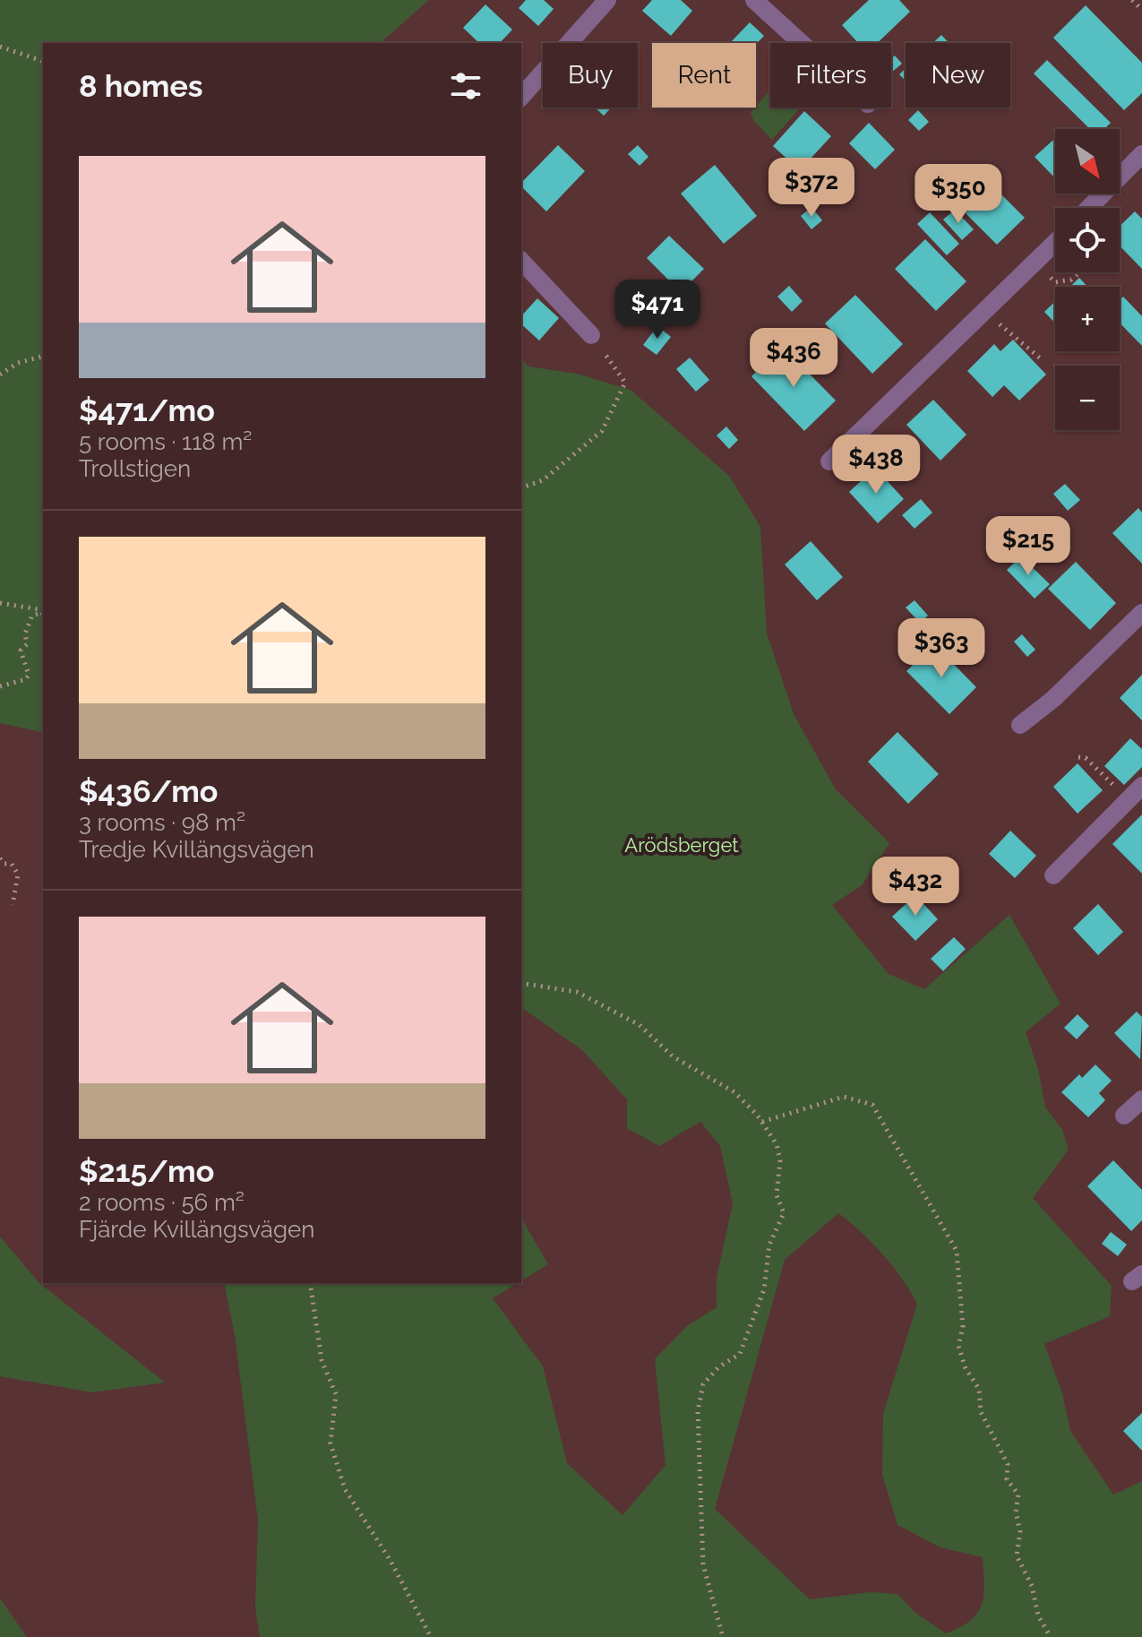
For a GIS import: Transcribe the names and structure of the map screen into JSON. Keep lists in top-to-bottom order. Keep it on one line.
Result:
{"parks":["Arödsberget"],"north":"bottom right","page":{"chip":["Buy","Rent","Filters","New"],"heading":"8 homes","map_buttons":["+","−"],"list":[{"name":"$471/mo","note":"5 rooms · 118 m² · Trollstigen"},{"name":"$436/mo","note":"3 rooms · 98 m² · Tredje Kvillängsvägen"},{"name":"$215/mo","note":"2 rooms · 56 m² · Fjärde Kvillängsvägen"}],"price":["$372","$350","$471","$436","$438","$215","$363","$432"]}}
